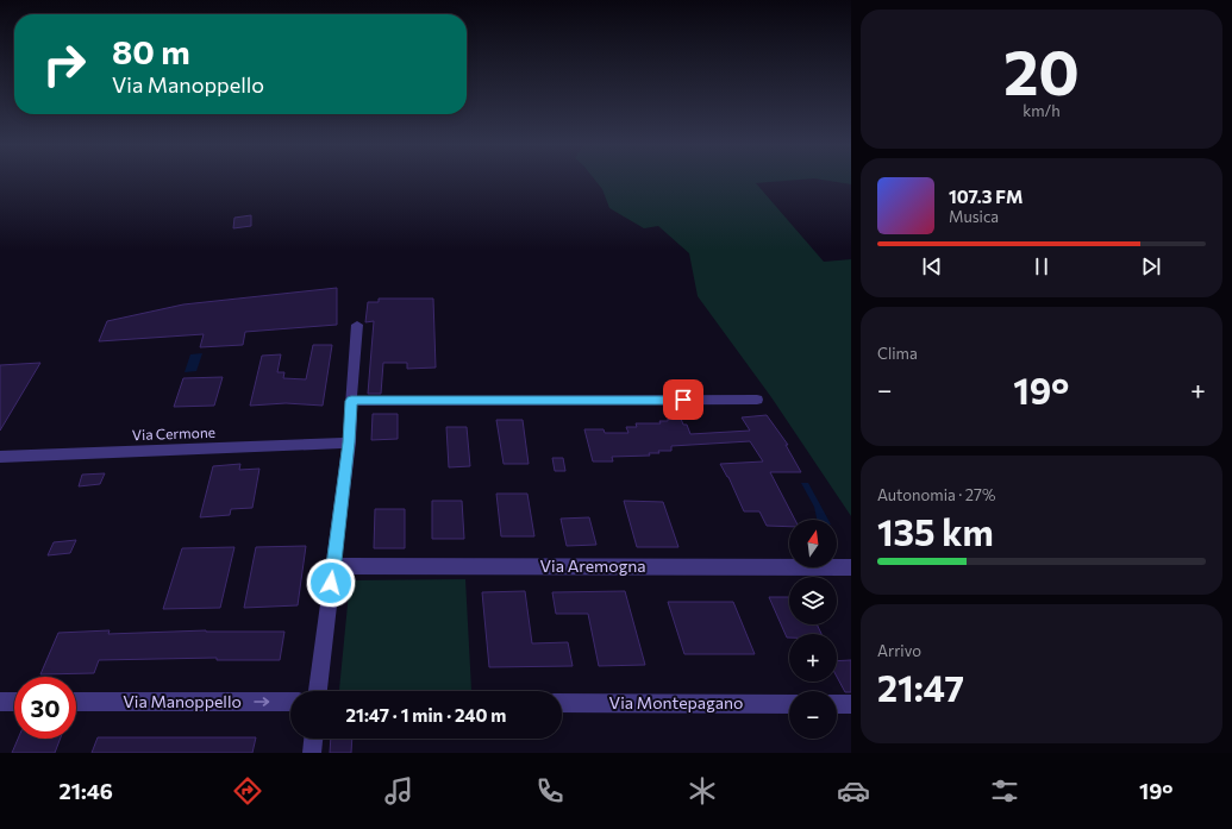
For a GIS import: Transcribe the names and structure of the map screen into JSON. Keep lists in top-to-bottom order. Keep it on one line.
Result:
{"streets":{"street":["Via Cermone","Via Aremogna","Via Manoppello","Via Montepagano"]},"one_way":["Via Manoppello"],"north":"top","page":{"tile":[["20","km/h"],"Clima",["Autonomia · 27%","135 km"],["Arrivo","21:47"]],"turn":["80 m","Via Manoppello"],"song":["107.3 FM","Musica"],"heat":["−","19°","+"],"map_buttons":["+","−"],"limit":"30","trip":"21:47 · 1 min · 240 m","tabs":["21:46","19°"]}}
